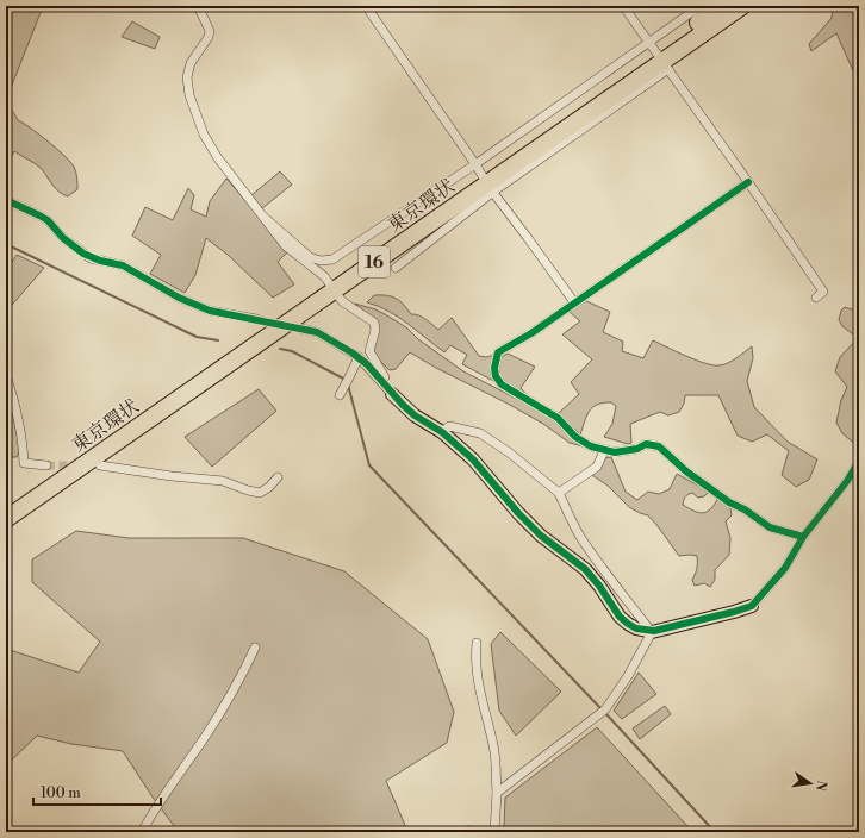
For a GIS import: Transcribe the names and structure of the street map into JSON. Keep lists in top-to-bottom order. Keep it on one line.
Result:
{"streets":{"highway":["東京環状","16"]},"scale_bar":"100 m","north":"right"}
